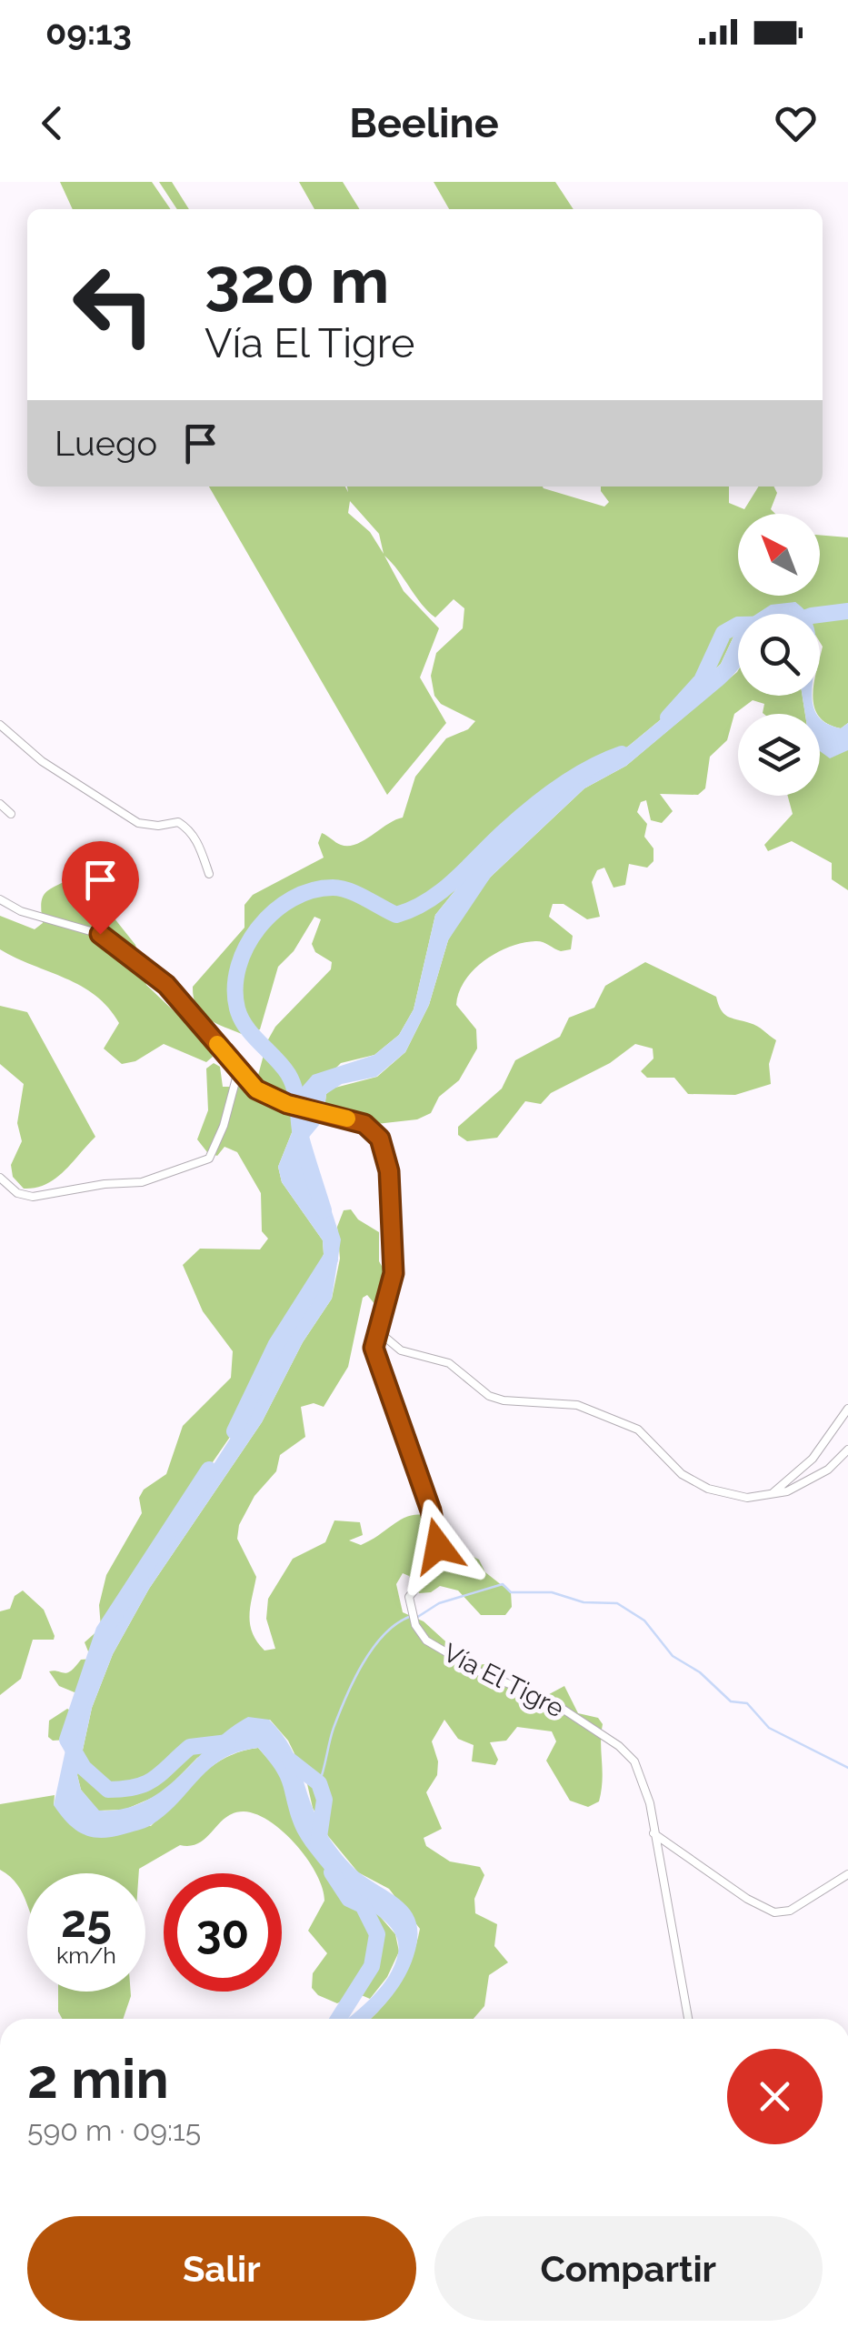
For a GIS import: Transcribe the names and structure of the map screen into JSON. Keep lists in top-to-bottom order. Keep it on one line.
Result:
{"streets":{"street":["Vía El Tigre"]},"north":"top left","page":{"status":"09:13","header":"Beeline","turn":["320 m","Vía El Tigre"],"then":"Luego","speed":"25 km/h","limit":"30","heading":["2 min","590 m · 09:15"],"buttons":["Salir","Compartir"]}}
